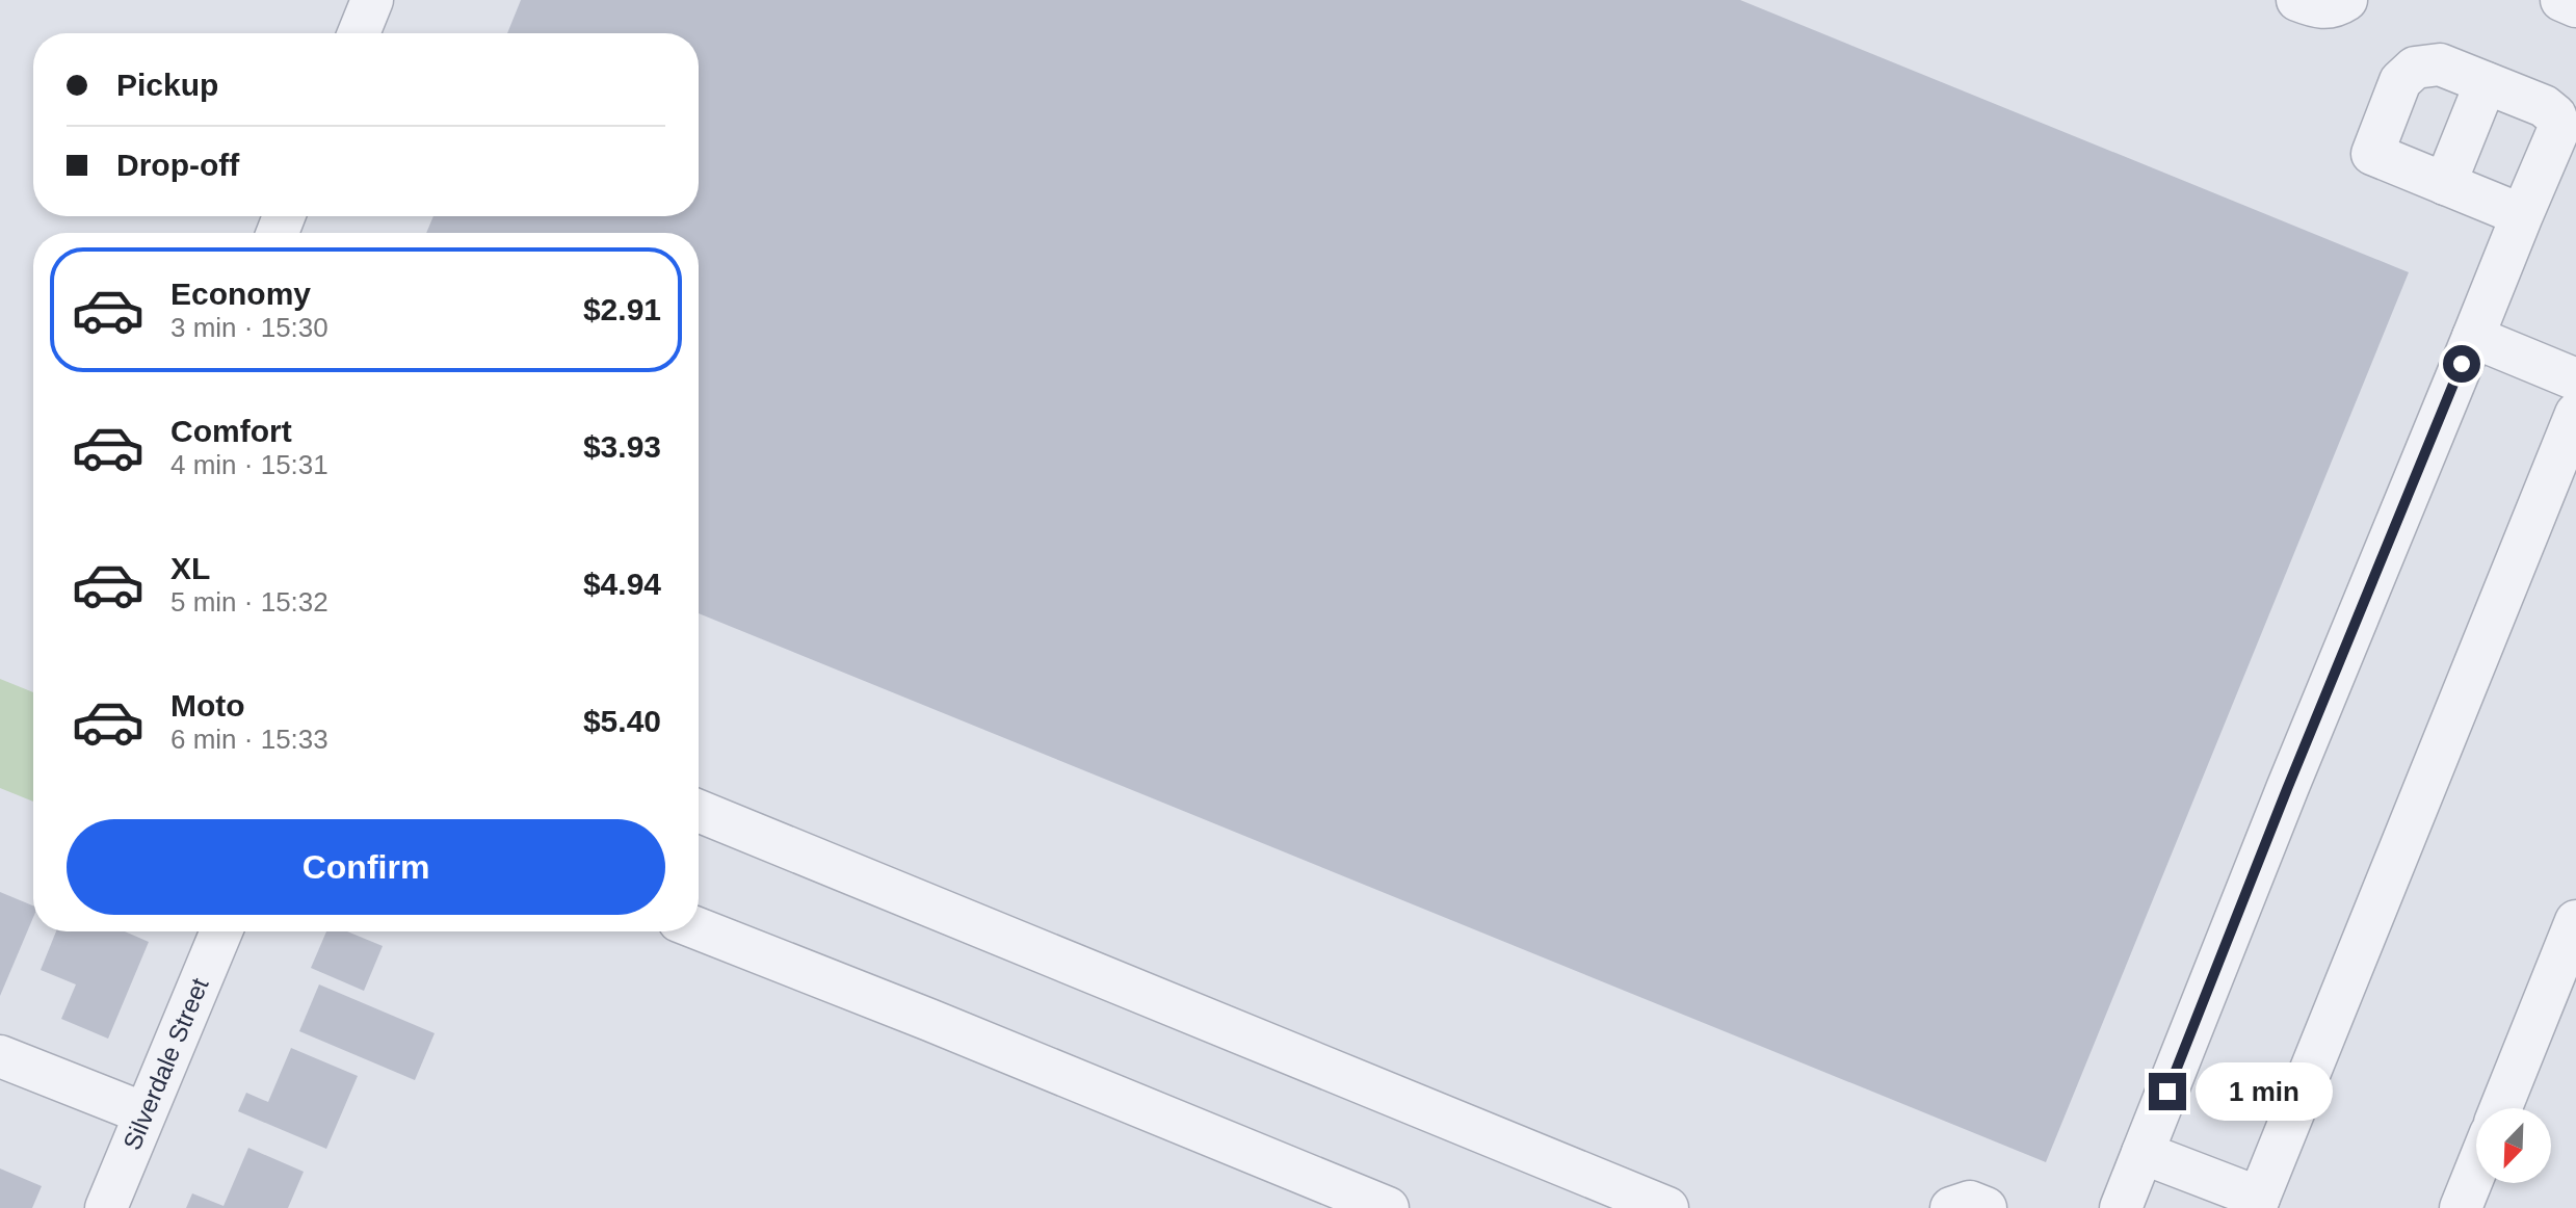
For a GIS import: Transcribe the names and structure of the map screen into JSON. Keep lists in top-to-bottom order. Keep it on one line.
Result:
{"streets":{"street":["Silverdale Street"]},"north":"bottom left","page":{"banner":["Pickup","Drop-off"],"list":[{"name":"Economy","note":"3 min · 15:30","value":"$2.91"},{"name":"Comfort","note":"4 min · 15:31","value":"$3.93"},{"name":"XL","note":"5 min · 15:32","value":"$4.94"},{"name":"Moto","note":"6 min · 15:33","value":"$5.40"}],"buttons":"Confirm","bubble":"1 min"}}
